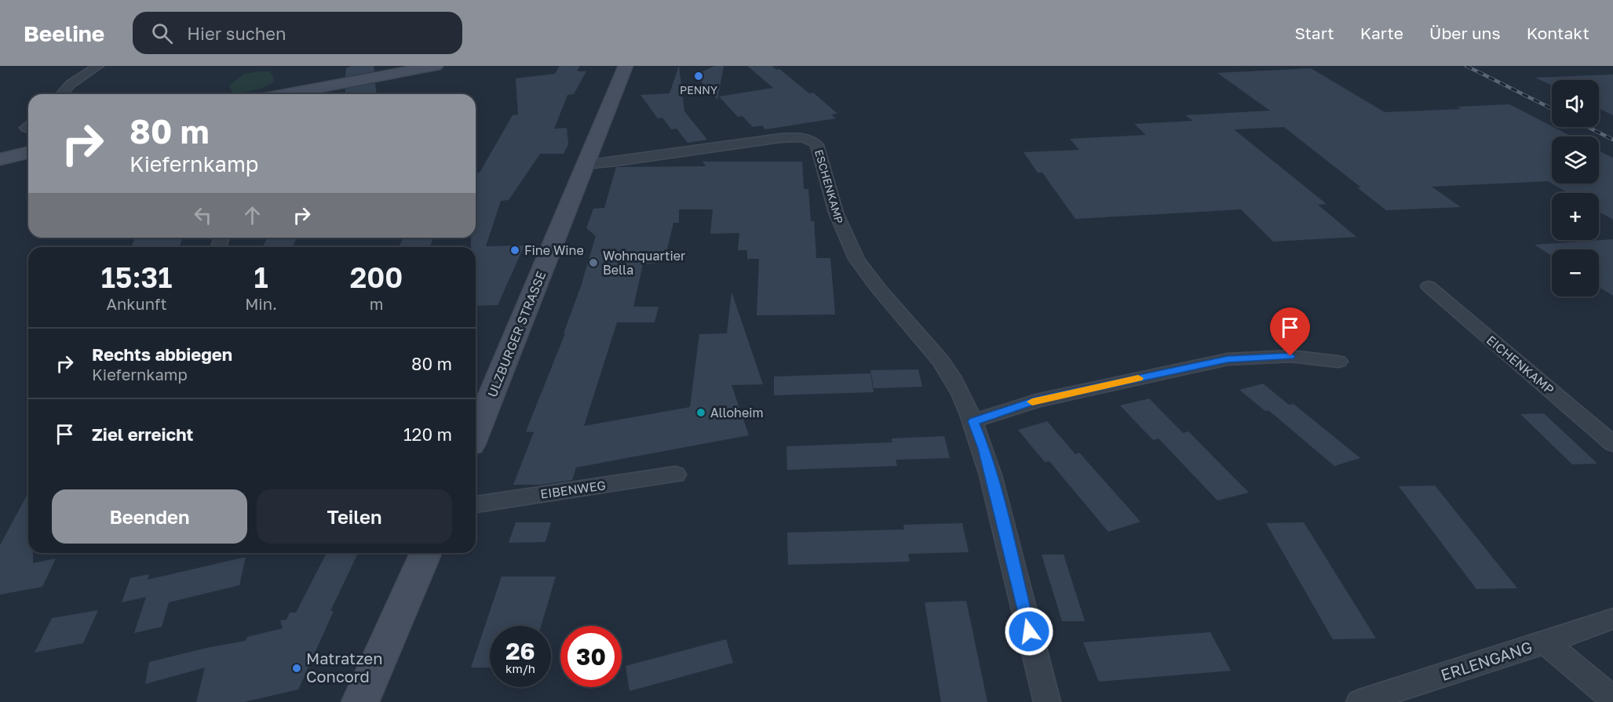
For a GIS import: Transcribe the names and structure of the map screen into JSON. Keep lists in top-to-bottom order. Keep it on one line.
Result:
{"streets":{"main road":["ULZBURGER STRASSE"],"street":["ESCHENKAMP","EICHENKAMP","EIBENWEG","ERLENGANG"]},"crossings":[["ESCHENKAMP","ULZBURGER STRASSE"]],"places":["PENNY","Fine Wine","Wohnquartier Bella","Alloheim","Matratzen Concord"],"page":{"header":"Beeline","search":"Hier suchen","nav":["Start","Karte","Über uns","Kontakt"],"map_buttons":["+","−"],"turn":["80 m","Kiefernkamp"],"eta":["15:31","Ankunft","1","Min.","200","m"],"list":[{"name":"Rechts abbiegen","note":"Kiefernkamp","value":"80 m"},{"name":"Ziel erreicht","value":"120 m"}],"buttons":["Beenden","Teilen"],"speed":"26 km/h","limit":"30"}}
